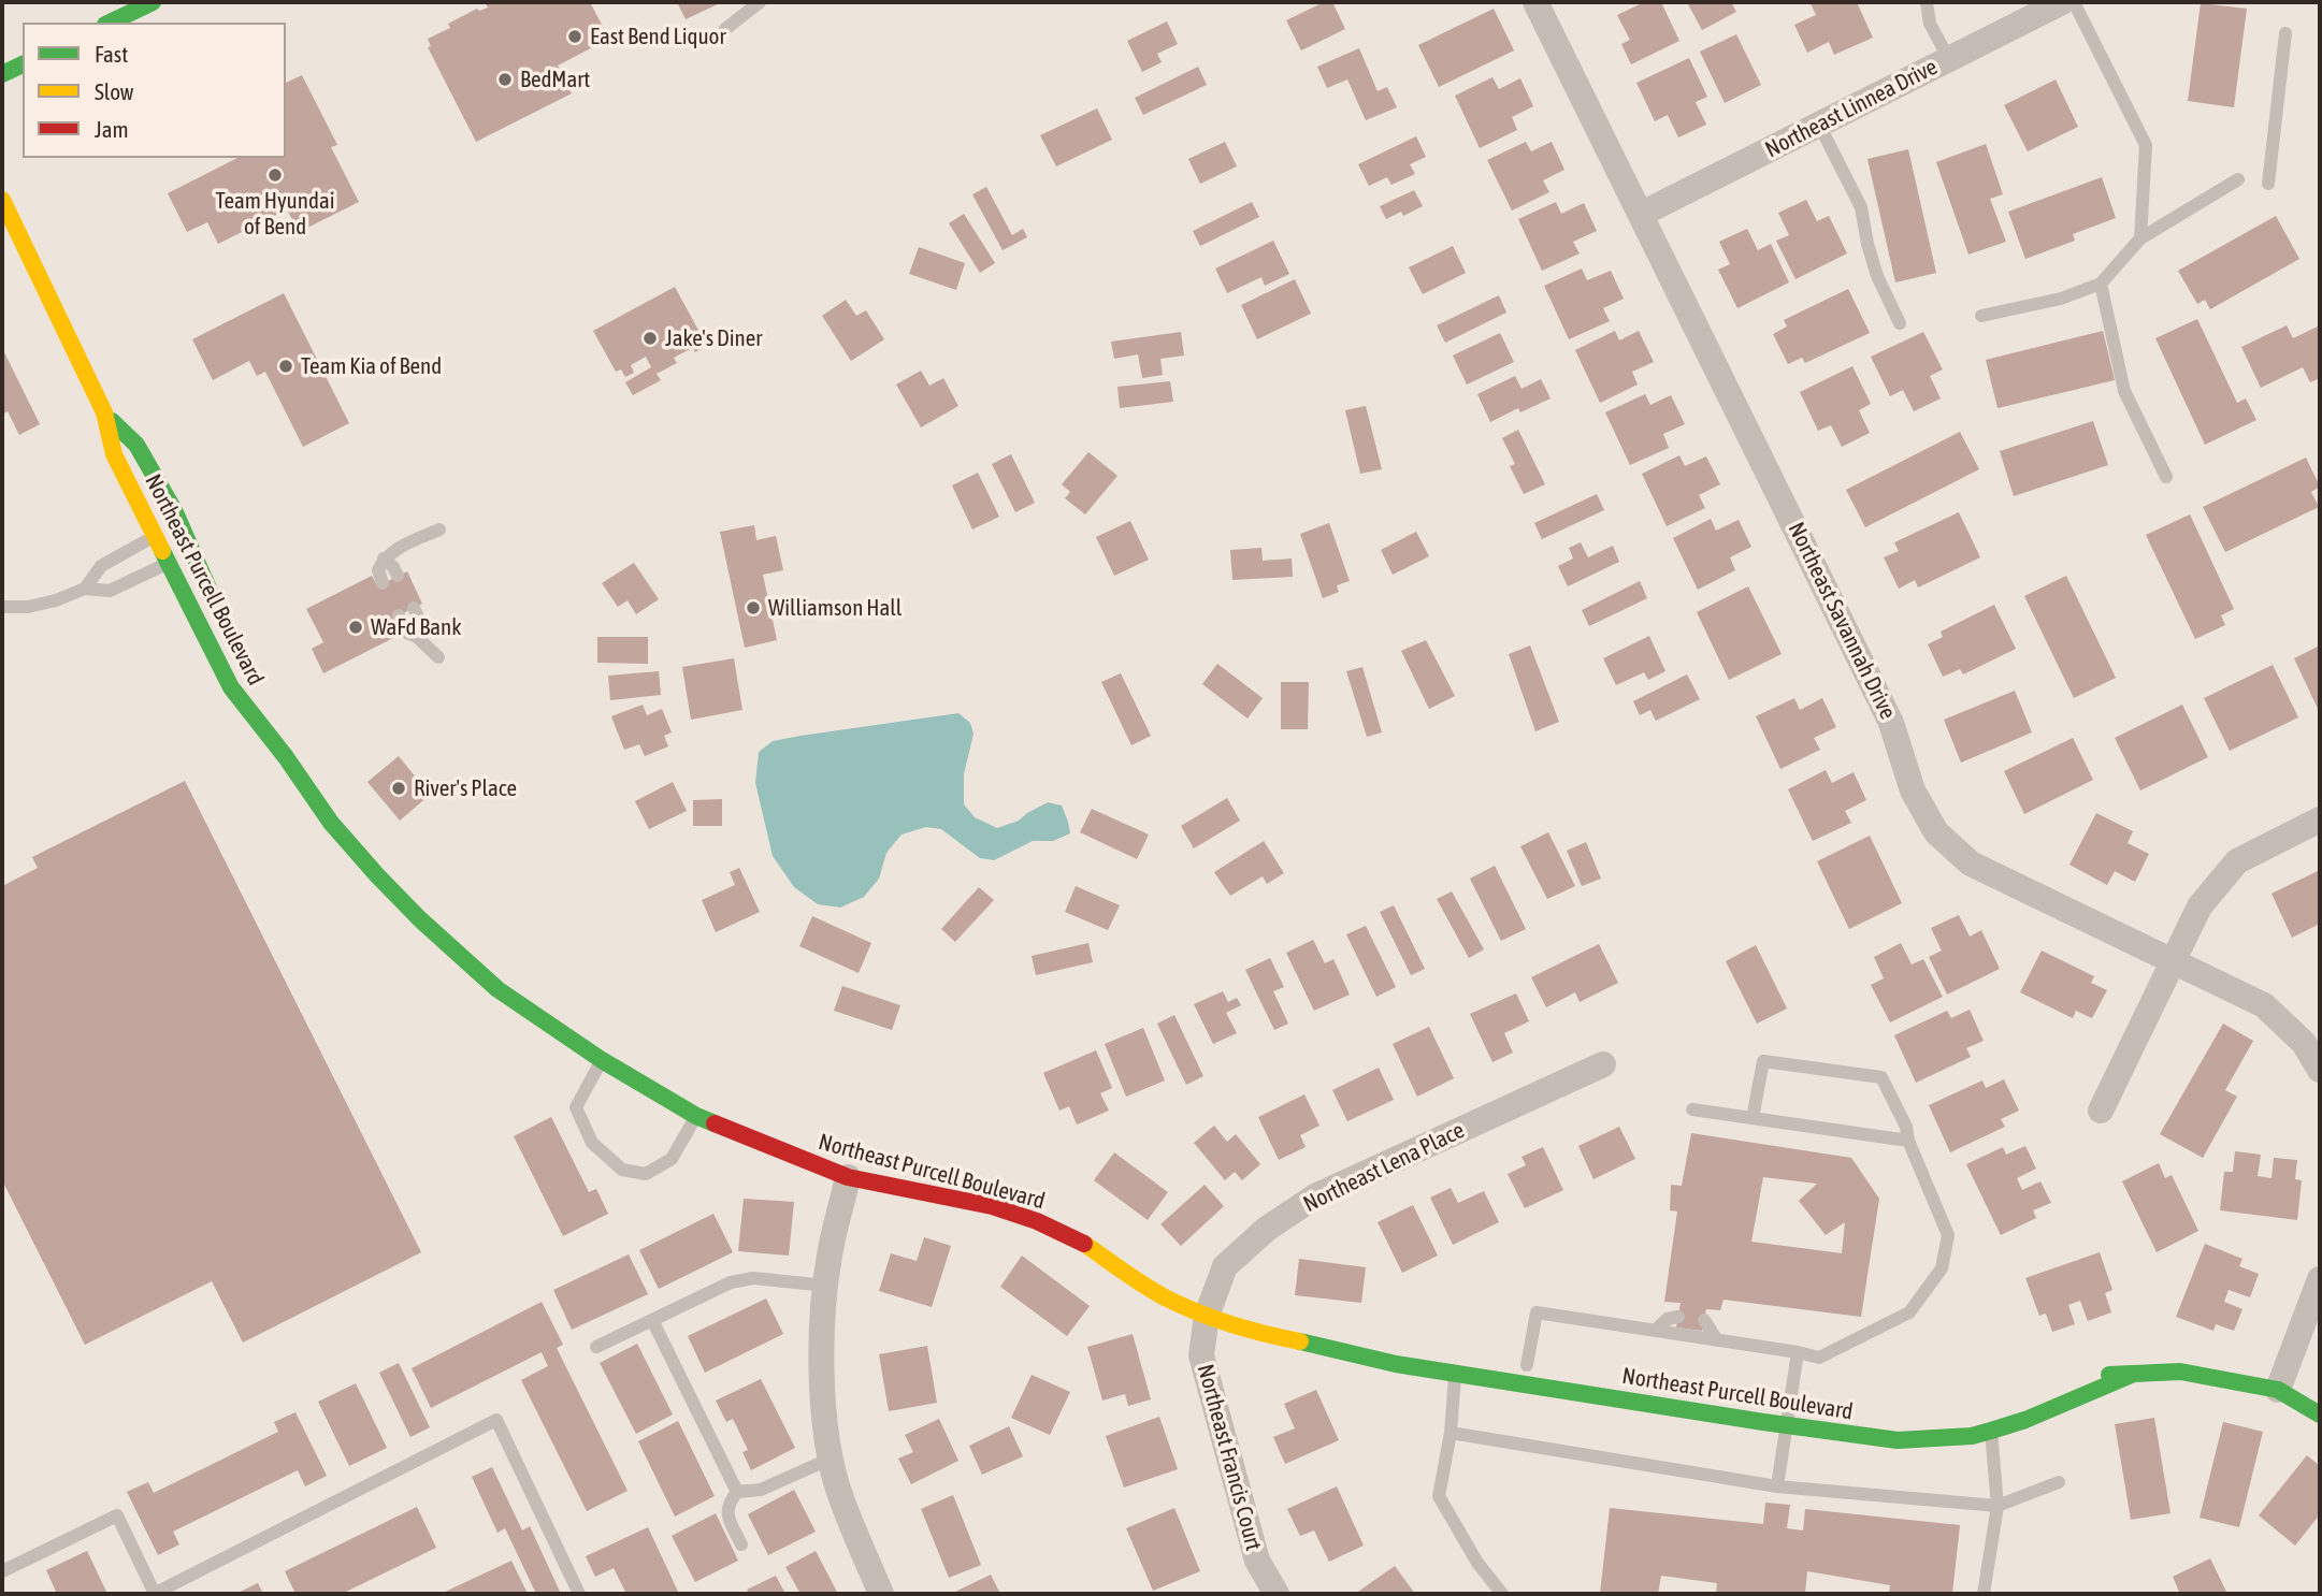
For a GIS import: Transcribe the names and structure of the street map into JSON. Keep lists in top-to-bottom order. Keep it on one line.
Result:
{"streets":{"street":["Northeast Linnea Drive","Northeast Purcell Boulevard","Northeast Savannah Drive","Northeast Lena Place","Northeast Francis Court"]},"crossings":[["Northeast Linnea Drive","Northeast Savannah Drive"],["Northeast Purcell Boulevard","Northeast Lena Place"],["Northeast Purcell Boulevard","Northeast Francis Court"],["Northeast Lena Place","Northeast Francis Court"]],"places":["East Bend Liquor","BedMart","Team Hyundai of Bend","Jake's Diner","Team Kia of Bend","Williamson Hall","WaFd Bank","River's Place"],"legend":["Fast","Slow","Jam"]}
